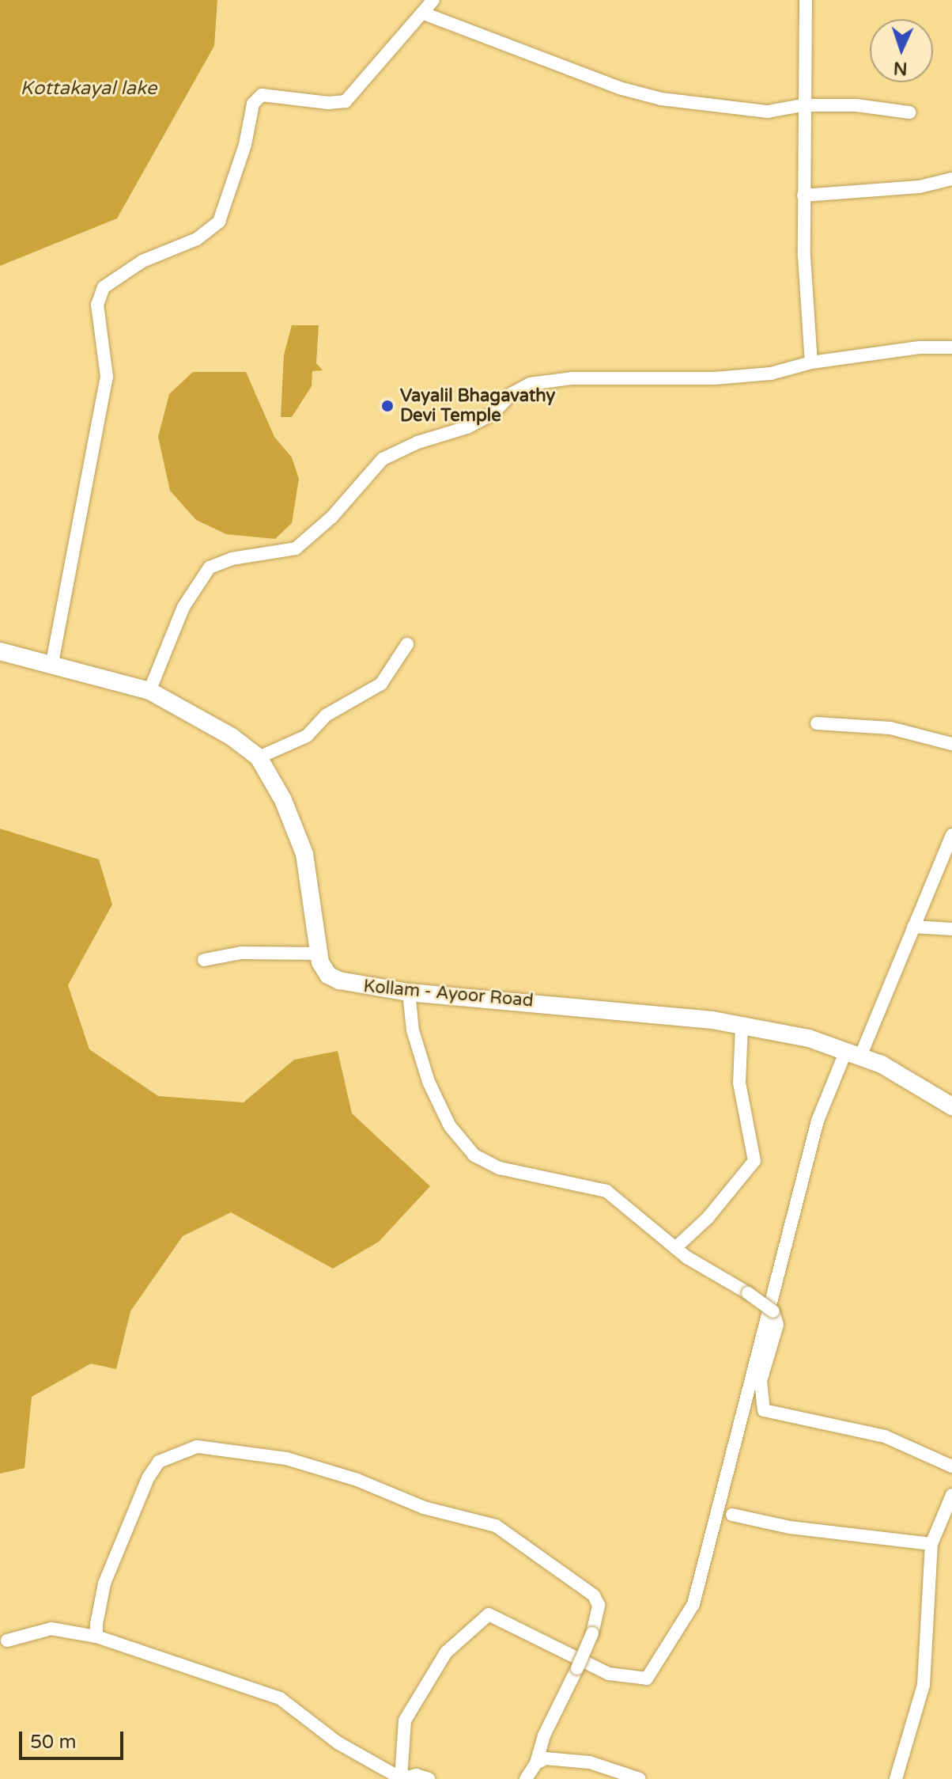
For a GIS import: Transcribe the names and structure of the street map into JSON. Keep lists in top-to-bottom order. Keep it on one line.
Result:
{"streets":{"main road":["Kollam - Ayoor Road"]},"water":["Kottakayal lake"],"places":["Vayalil Bhagavathy Devi Temple"],"scale_bar":"50 m","north":"bottom"}
